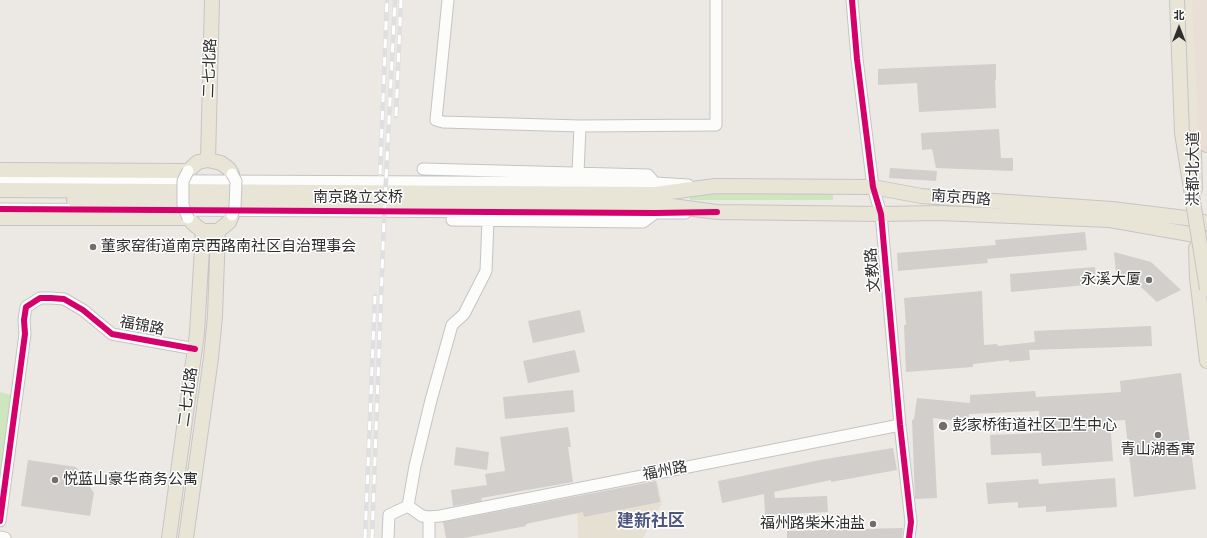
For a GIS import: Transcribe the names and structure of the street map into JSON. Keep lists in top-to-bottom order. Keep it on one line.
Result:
{"streets":{"main road":["二七北路","洪都北大道","南京路立交桥","南京西路"],"street":["文教路","福锦路","福州路"]},"crossings":[["二七北路","福锦路"],["洪都北大道","南京西路"],["南京路立交桥","南京西路"],["南京西路","文教路"],["文教路","福州路"]],"districts":["建新社区"],"places":["董家窑街道南京西路南社区自治理事会","永溪大厦","彭家桥街道社区卫生中心","青山湖香寓","悦蓝山豪华商务公寓","福州路柴米油盐"],"north":"top"}
